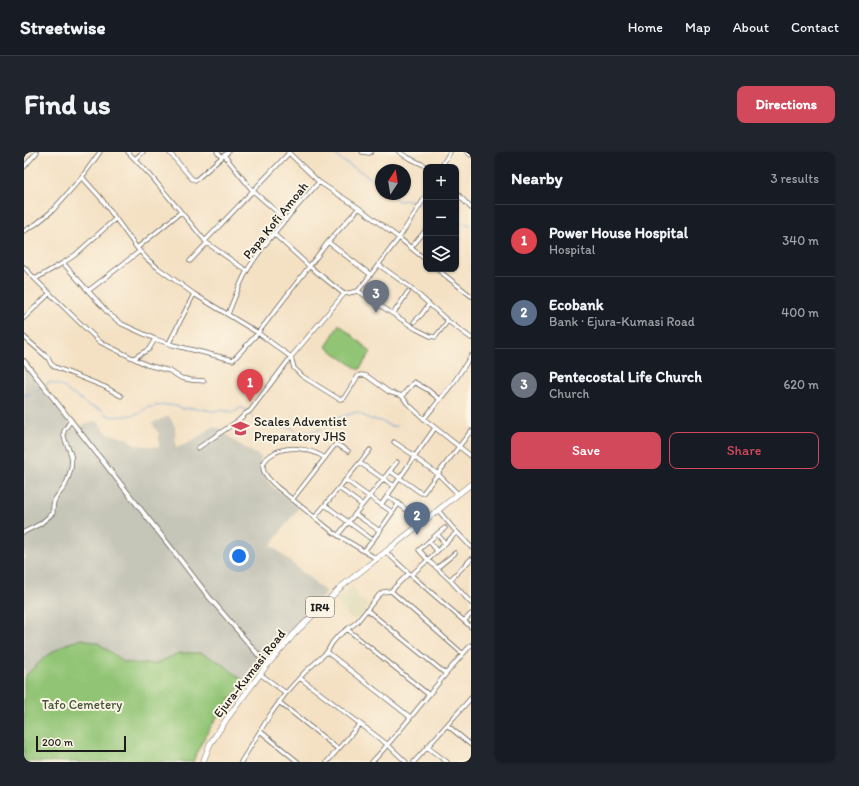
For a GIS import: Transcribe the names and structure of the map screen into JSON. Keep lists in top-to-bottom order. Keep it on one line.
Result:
{"streets":{"main road":["IR4","Ejura-Kumasi Road"],"street":["Papa Kofi Amoah"]},"parks":["Tafo Cemetery"],"places":{"school or university":["Scales Adventist Preparatory JHS"]},"scale_bar":"200 m","north":"top","page":{"header":"Streetwise","nav":["Home","Map","About","Contact"],"buttons":["Directions",["Save","Share"]],"title":"Find us","heading":["Nearby","3 results"],"map_buttons":["+","−"],"list":[{"mark":"1","name":"Power House Hospital","note":"Hospital","value":"340 m"},{"mark":"2","name":"Ecobank","note":"Bank · Ejura-Kumasi Road","value":"400 m"},{"mark":"3","name":"Pentecostal Life Church","note":"Church","value":"620 m"}],"pins":["3","1","2"],"scale":"200 m"}}
